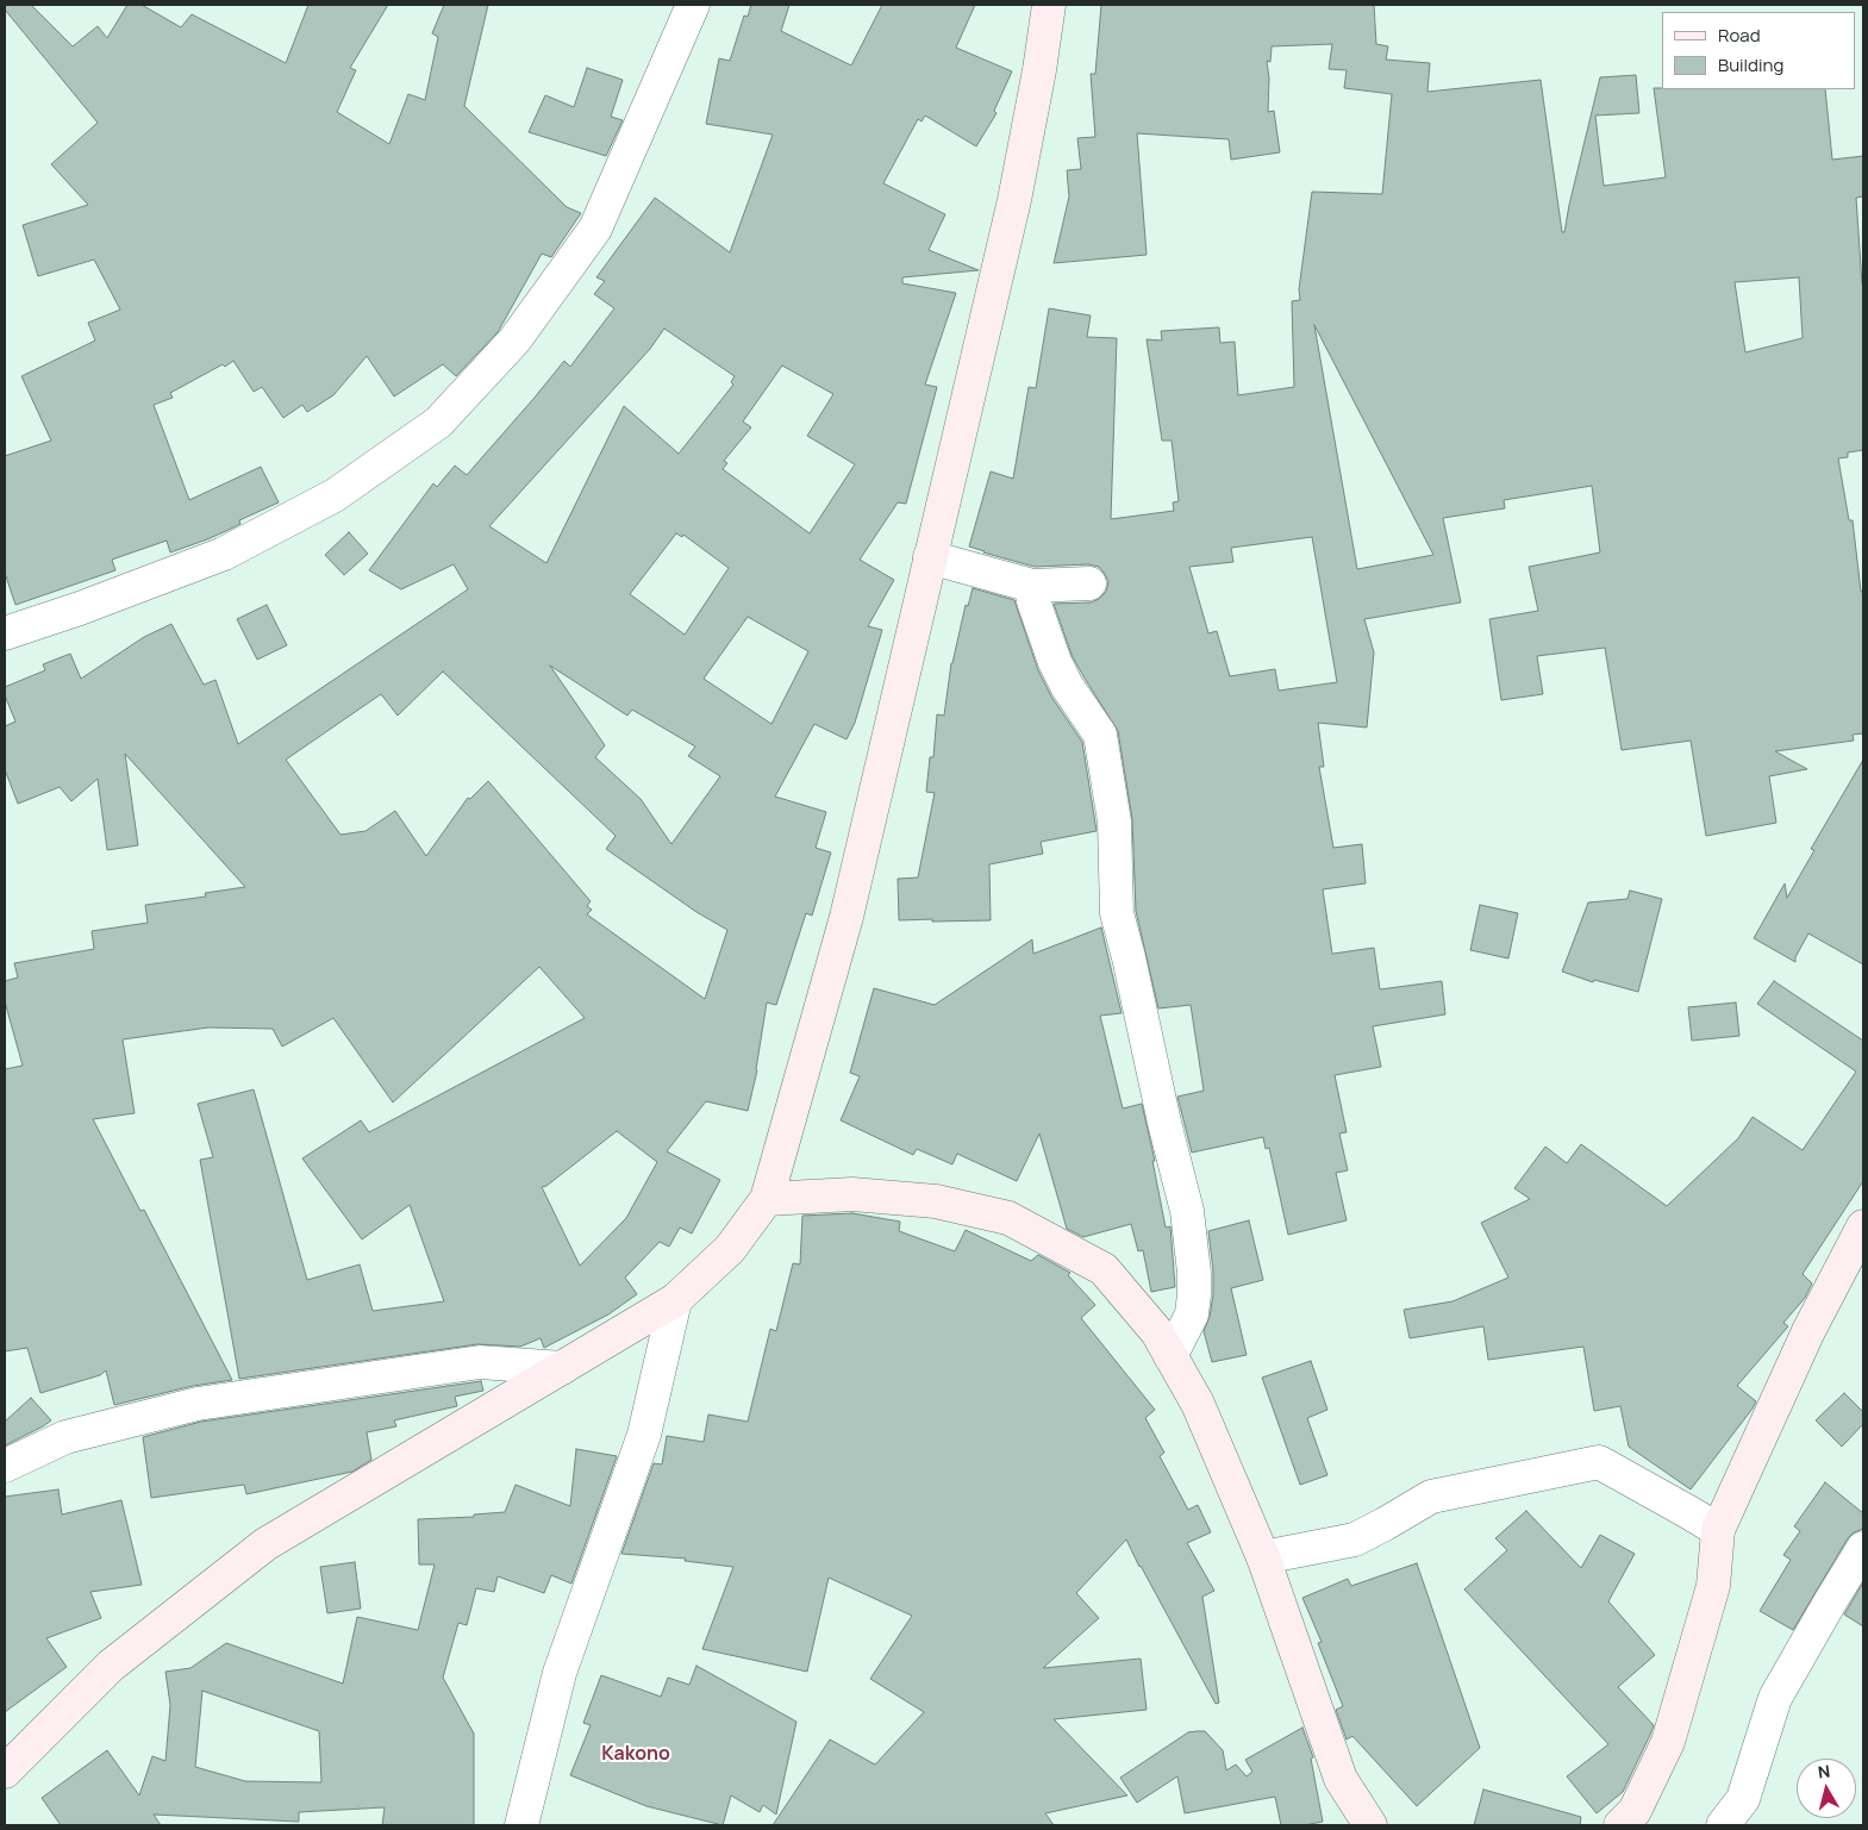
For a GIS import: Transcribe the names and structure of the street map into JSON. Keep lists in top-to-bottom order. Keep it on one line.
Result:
{"districts":["Kakono"],"legend":["Road","Building"],"north":"top"}
